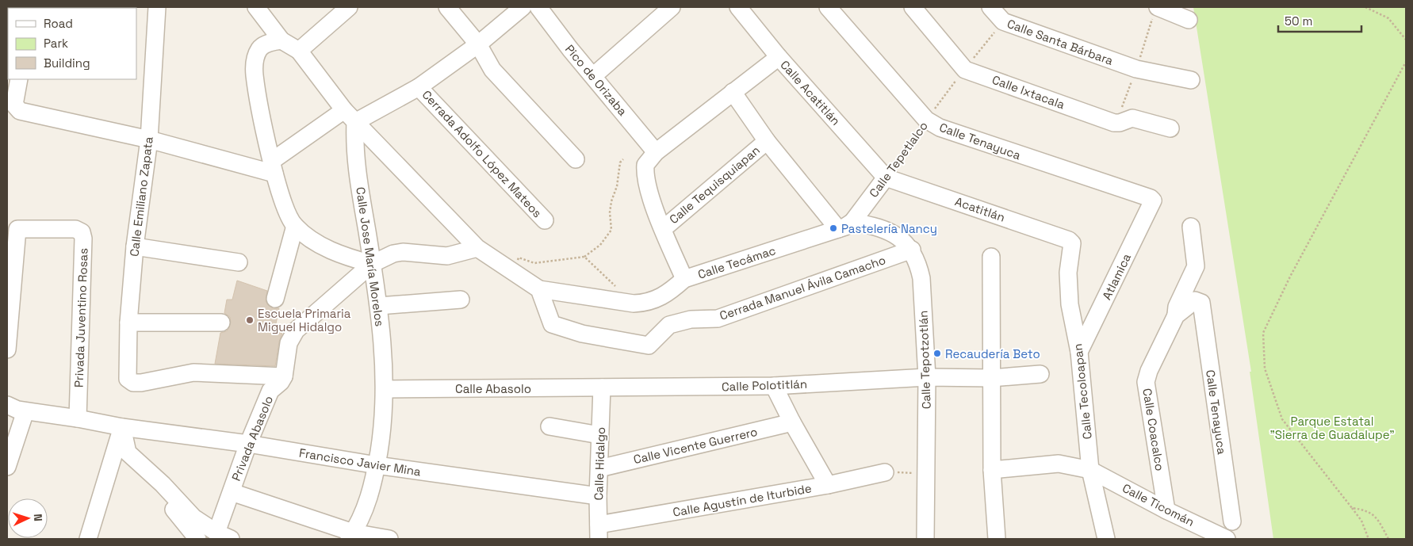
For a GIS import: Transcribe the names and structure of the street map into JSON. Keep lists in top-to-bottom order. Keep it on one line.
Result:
{"streets":{"street":["Calle Santa Bárbara","Pico de Orizaba","Calle Ixtacala","Calle Acatitlán","Calle Tenayuca","Cerrada Adolfo López Mateos","Calle Tepetlalco","Calle Tequisquiapan","Calle Emiliano Zapata","Acatitlán","Calle Jose María Morelos","Calle Tecámac","Atlamica","Cerrada Manuel Ávila Camacho","Privada Juventino Rosas","Calle Tepotzotlán","Calle Polotitlán","Calle Abasolo","Calle Tecoloapan","Calle Coacalco","Privada Abasolo","Calle Vicente Guerrero","Francisco Javier Mina","Calle Hidalgo","Calle Agustín de Iturbide","Calle Ticomán"]},"crossings":[["Calle Santa Bárbara","Calle Tepetlalco"],["Pico de Orizaba","Calle Tecámac"],["Calle Ixtacala","Calle Tepetlalco"],["Calle Acatitlán","Calle Tepetlalco"],["Calle Acatitlán","Acatitlán"],["Calle Tenayuca","Calle Tepetlalco"],["Calle Tenayuca","Atlamica"],["Calle Tenayuca","Calle Coacalco"],["Calle Tepetlalco","Acatitlán"],["Calle Tepetlalco","Calle Tecámac"],["Calle Tepetlalco","Calle Tepotzotlán"],["Calle Tequisquiapan","Calle Tecámac"],["Calle Emiliano Zapata","Privada Abasolo"],["Acatitlán","Calle Tecoloapan"],["Calle Jose María Morelos","Calle Abasolo"],["Calle Jose María Morelos","Francisco Javier Mina"],["Calle Tecámac","Calle Tepotzotlán"],["Atlamica","Calle Tecoloapan"],["Cerrada Manuel Ávila Camacho","Calle Tepotzotlán"],["Privada Juventino Rosas","Francisco Javier Mina"],["Calle Tepotzotlán","Calle Polotitlán"],["Calle Polotitlán","Calle Abasolo"],["Calle Polotitlán","Calle Hidalgo"],["Calle Abasolo","Calle Hidalgo"],["Calle Tecoloapan","Calle Ticomán"],["Calle Coacalco","Calle Ticomán"],["Privada Abasolo","Francisco Javier Mina"],["Calle Vicente Guerrero","Calle Hidalgo"],["Francisco Javier Mina","Calle Hidalgo"],["Calle Hidalgo","Calle Agustín de Iturbide"]],"parks":["Parque Estatal \"Sierra de Guadalupe\""],"places":["Pastelería Nancy","Escuela Primaria Miguel Hidalgo","Recaudería Beto"],"legend":["Road","Park","Building"],"scale_bar":"50 m","north":"right"}
